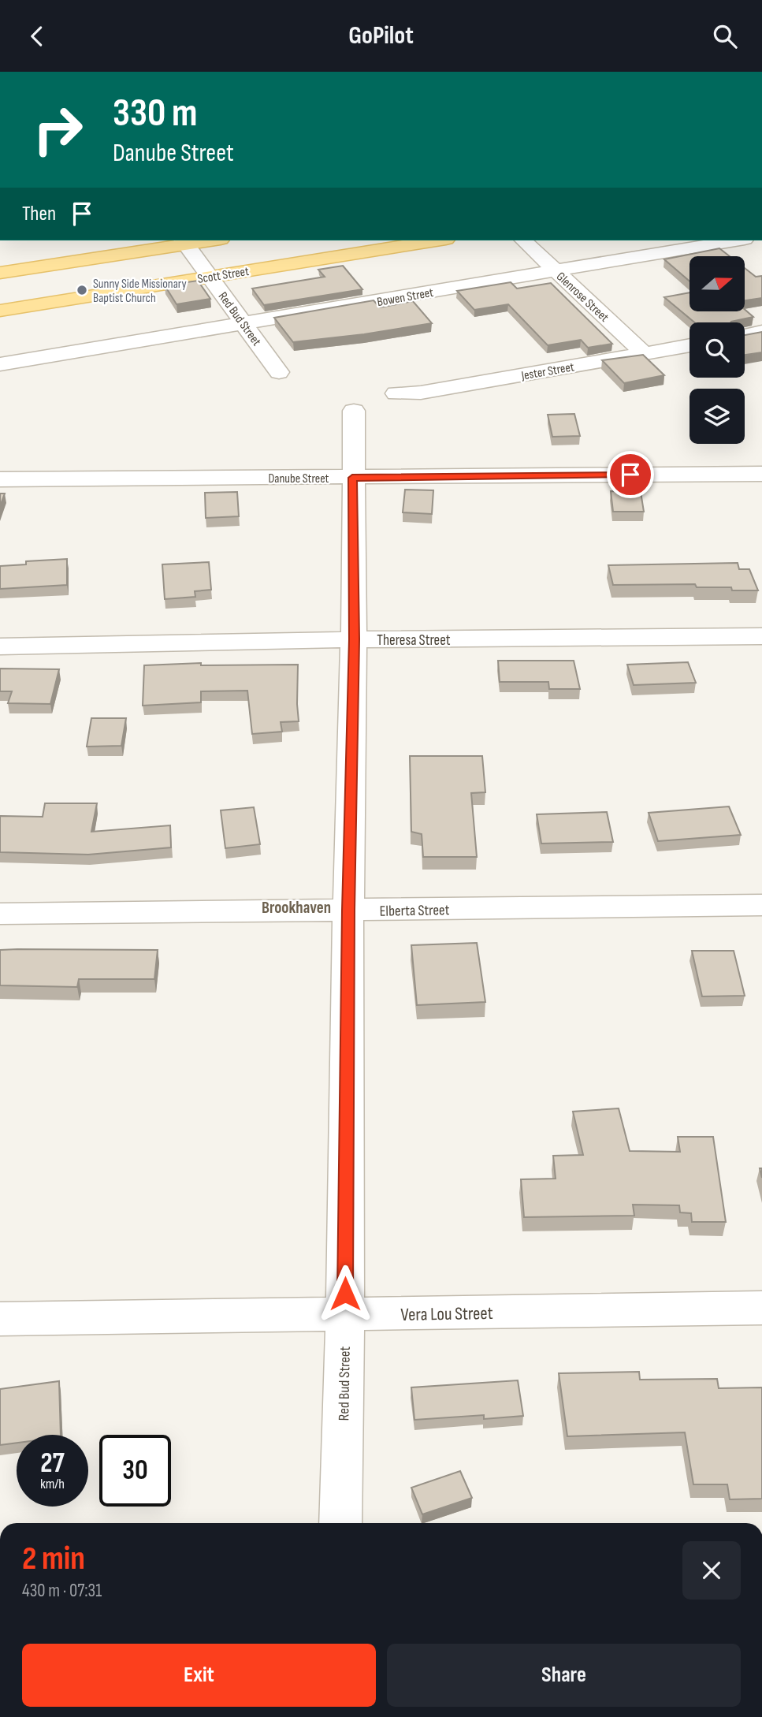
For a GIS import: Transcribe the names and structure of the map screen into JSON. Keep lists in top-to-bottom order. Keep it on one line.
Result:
{"streets":{"main road":["Scott Street"],"street":["Bowen Street","Glenrose Street","Red Bud Street","Jester Street","Danube Street","Theresa Street","Elberta Street","Vera Lou Street"]},"crossings":[["Scott Street","Red Bud Street"],["Bowen Street","Glenrose Street"],["Bowen Street","Red Bud Street"],["Glenrose Street","Jester Street"],["Red Bud Street","Danube Street"],["Red Bud Street","Theresa Street"],["Red Bud Street","Elberta Street"],["Red Bud Street","Vera Lou Street"]],"districts":["Brookhaven"],"places":["Sunny Side Missionary Baptist Church"],"north":"right","page":{"header":"GoPilot","turn":["330 m","Danube Street"],"then":"Then","speed":"27 km/h","limit":"30","heading":["2 min","430 m · 07:31"],"buttons":["Exit","Share"]}}
